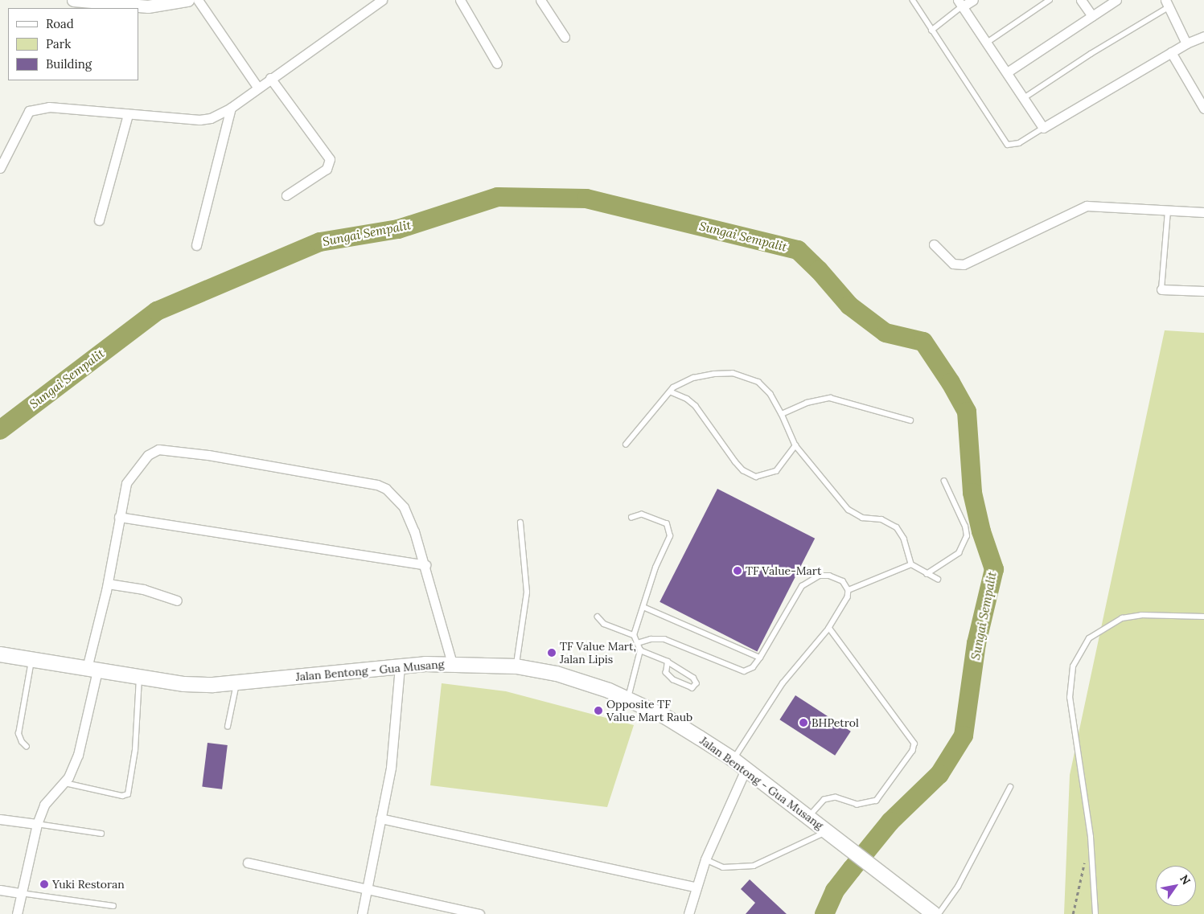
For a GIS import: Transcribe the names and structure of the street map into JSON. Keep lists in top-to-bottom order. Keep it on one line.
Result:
{"streets":{"main road":["Jalan Bentong - Gua Musang"]},"water":["Sungai Sempalit"],"places":["TF Value-Mart","TF Value Mart, Jalan Lipis","Opposite TF Value Mart Raub","BHPetrol","Yuki Restoran"],"legend":["Road","Park","Building"],"north":"top right"}
